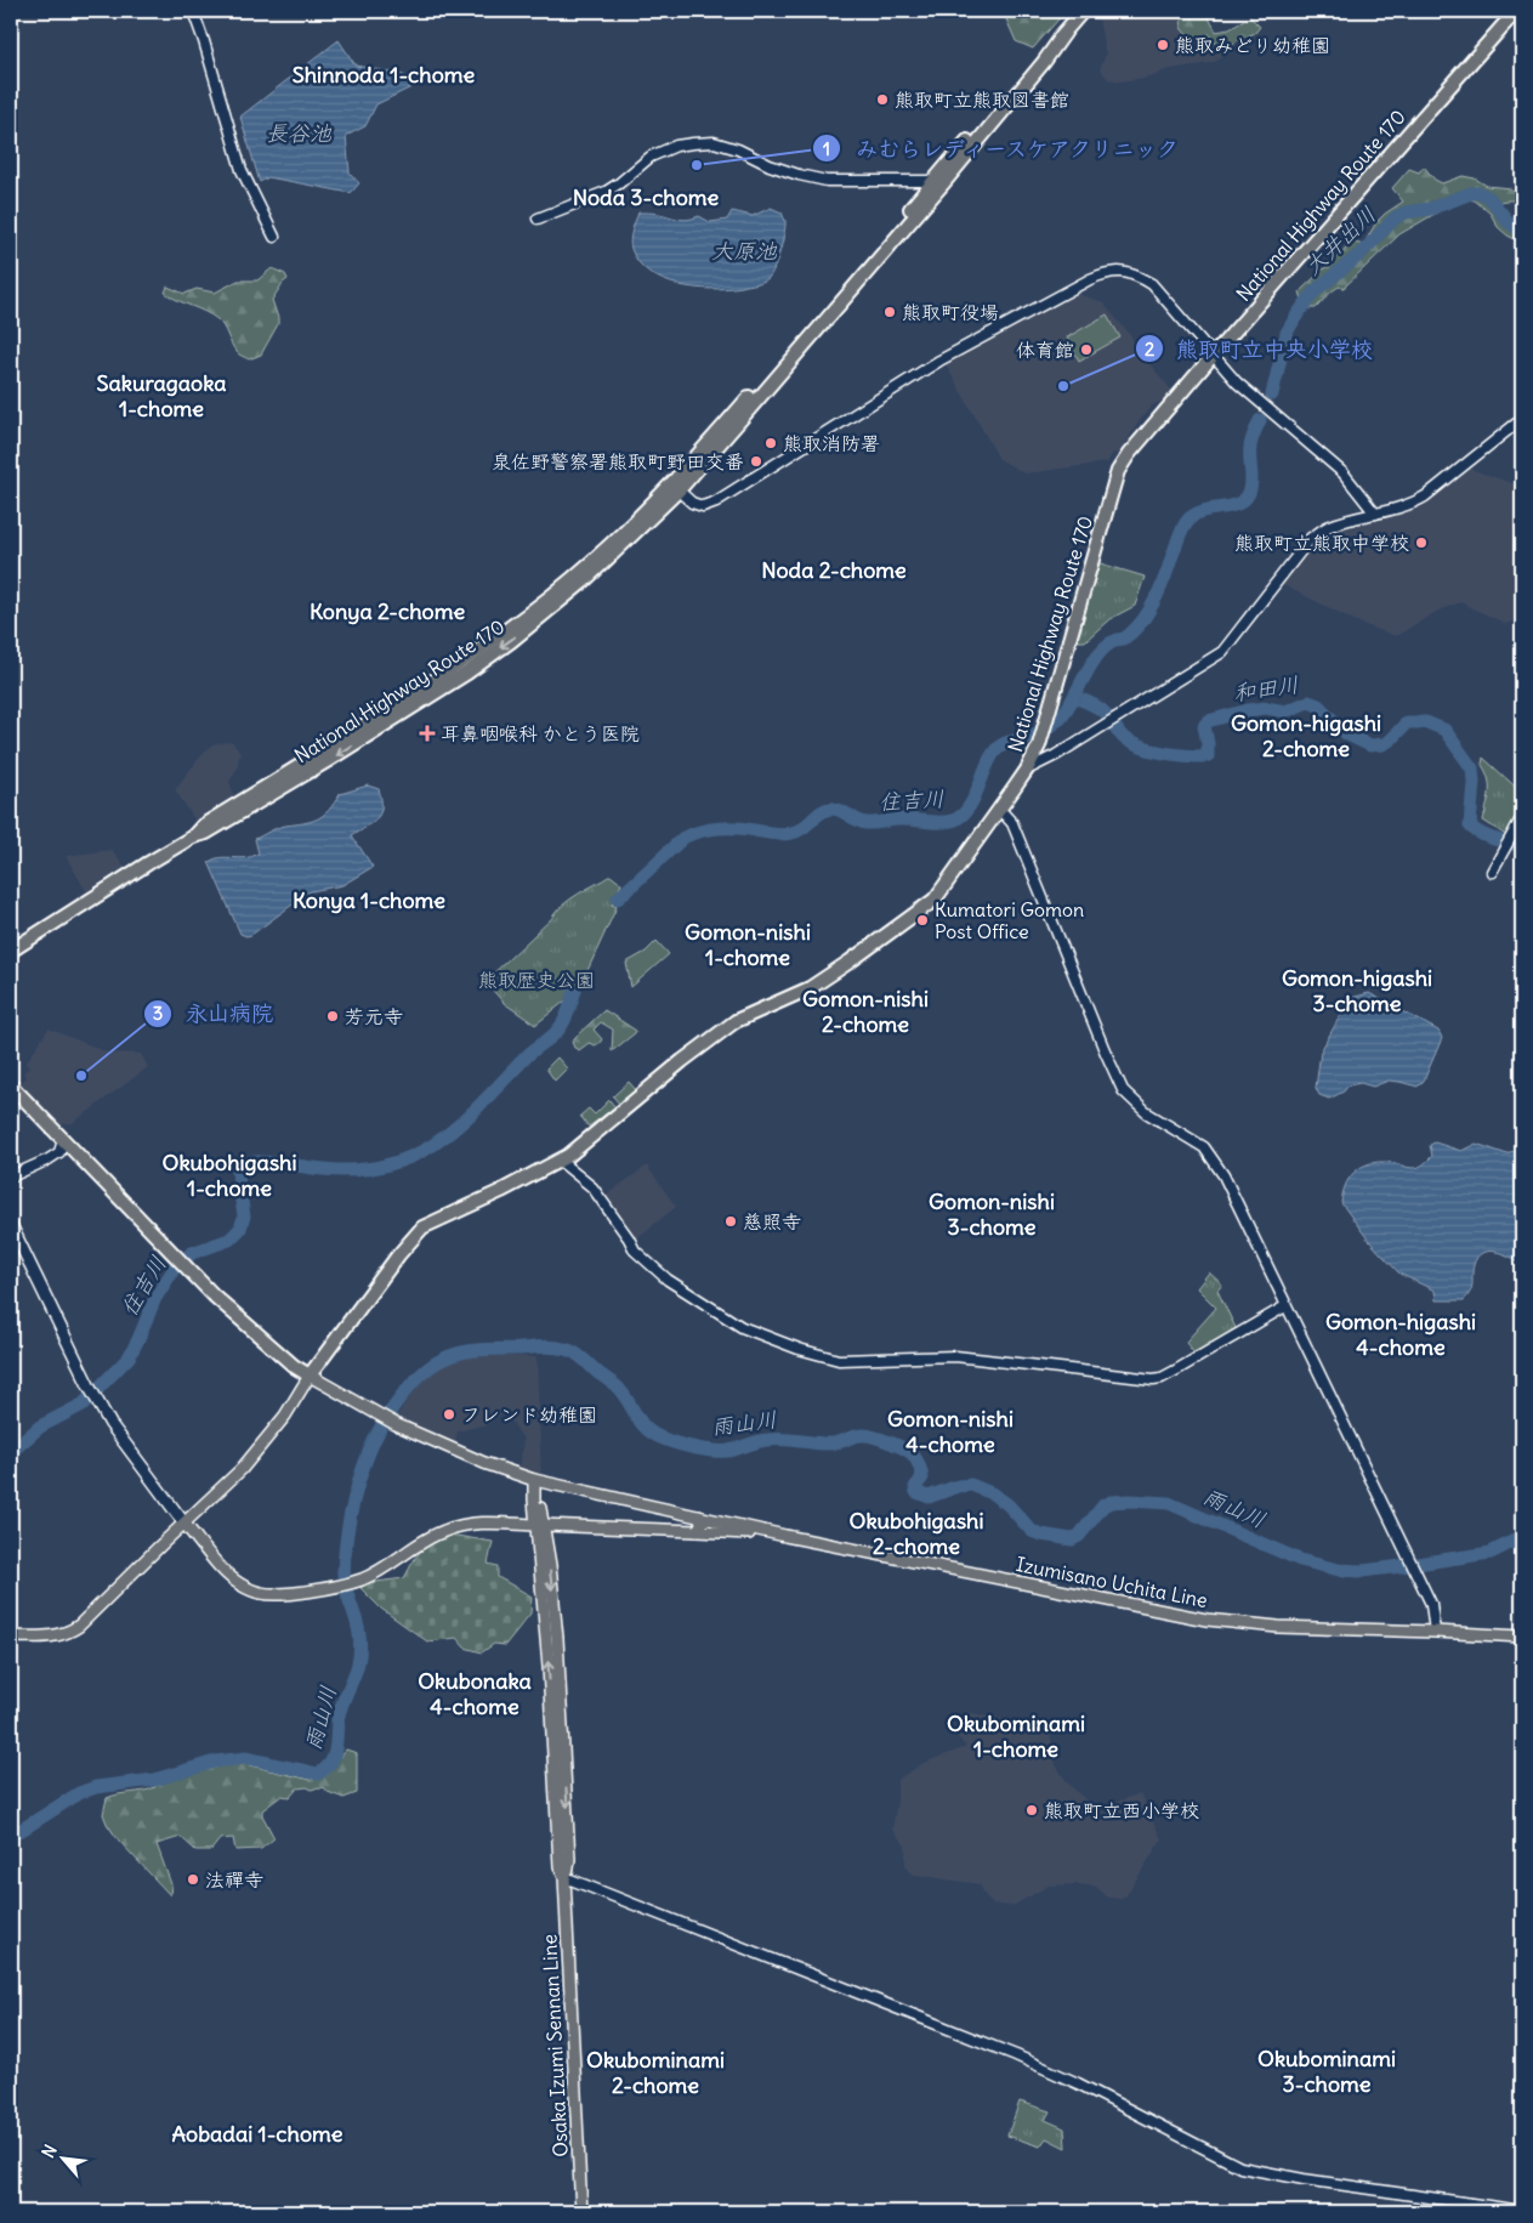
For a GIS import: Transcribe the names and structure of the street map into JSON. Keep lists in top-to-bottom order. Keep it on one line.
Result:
{"streets":{"highway":["National Highway Route 170"],"main road":["Izumisano Uchita Line","Osaka Izumi Sennan Line"]},"crossings":[["National Highway Route 170","Izumisano Uchita Line"],["Izumisano Uchita Line","Osaka Izumi Sennan Line"]],"districts":["Shinnoda 1-chome","Noda 3-chome","Sakuragaoka 1-chome","Noda 2-chome","Konya 2-chome","Gomon-higashi 2-chome","Konya 1-chome","Gomon-nishi 1-chome","Gomon-higashi 3-chome","Gomon-nishi 2-chome","Okubohigashi 1-chome","Gomon-nishi 3-chome","Gomon-higashi 4-chome","Gomon-nishi 4-chome","Okubohigashi 2-chome","Okubonaka 4-chome","Okubominami 1-chome","Okubominami 3-chome","Okubominami 2-chome","Aobadai 1-chome"],"water":["長谷池","大井出川","大原池","和田川","住吉川","雨山川"],"parks":["熊取歴史公園"],"places":{"other":["熊取みどり幼稚園","熊取町立熊取図書館","みむらレディースケアクリニック","熊取町役場","体育館","熊取町立中央小学校","熊取消防署","泉佐野警察署熊取町野田交番","熊取町立熊取中学校","Kumatori Gomon Post Office","芳元寺","永山病院","慈照寺","フレンド幼稚園","熊取町立西小学校","法禪寺"],"health":["耳鼻咽喉科 かとう医院"]},"north":"top left"}
